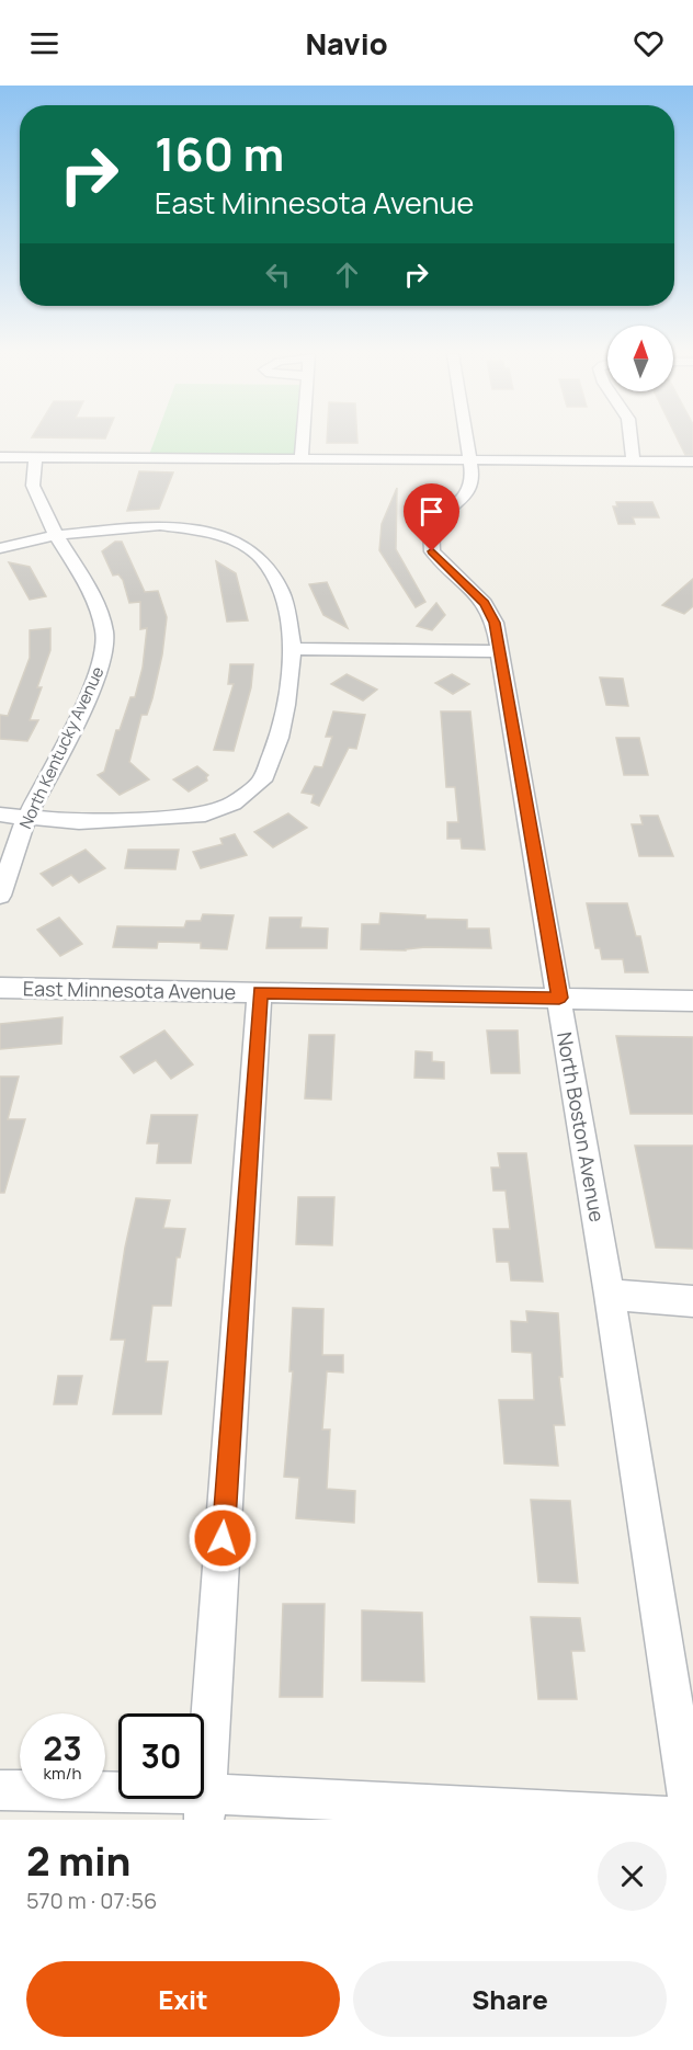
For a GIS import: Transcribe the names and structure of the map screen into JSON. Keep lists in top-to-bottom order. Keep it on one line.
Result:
{"streets":{"street":["North Kentucky Avenue","East Minnesota Avenue","North Boston Avenue"]},"crossings":[["East Minnesota Avenue","North Boston Avenue"]],"north":"top","page":{"header":"Navio","turn":["160 m","East Minnesota Avenue"],"speed":"23 km/h","limit":"30","heading":["2 min","570 m · 07:56"],"buttons":["Exit","Share"]}}
